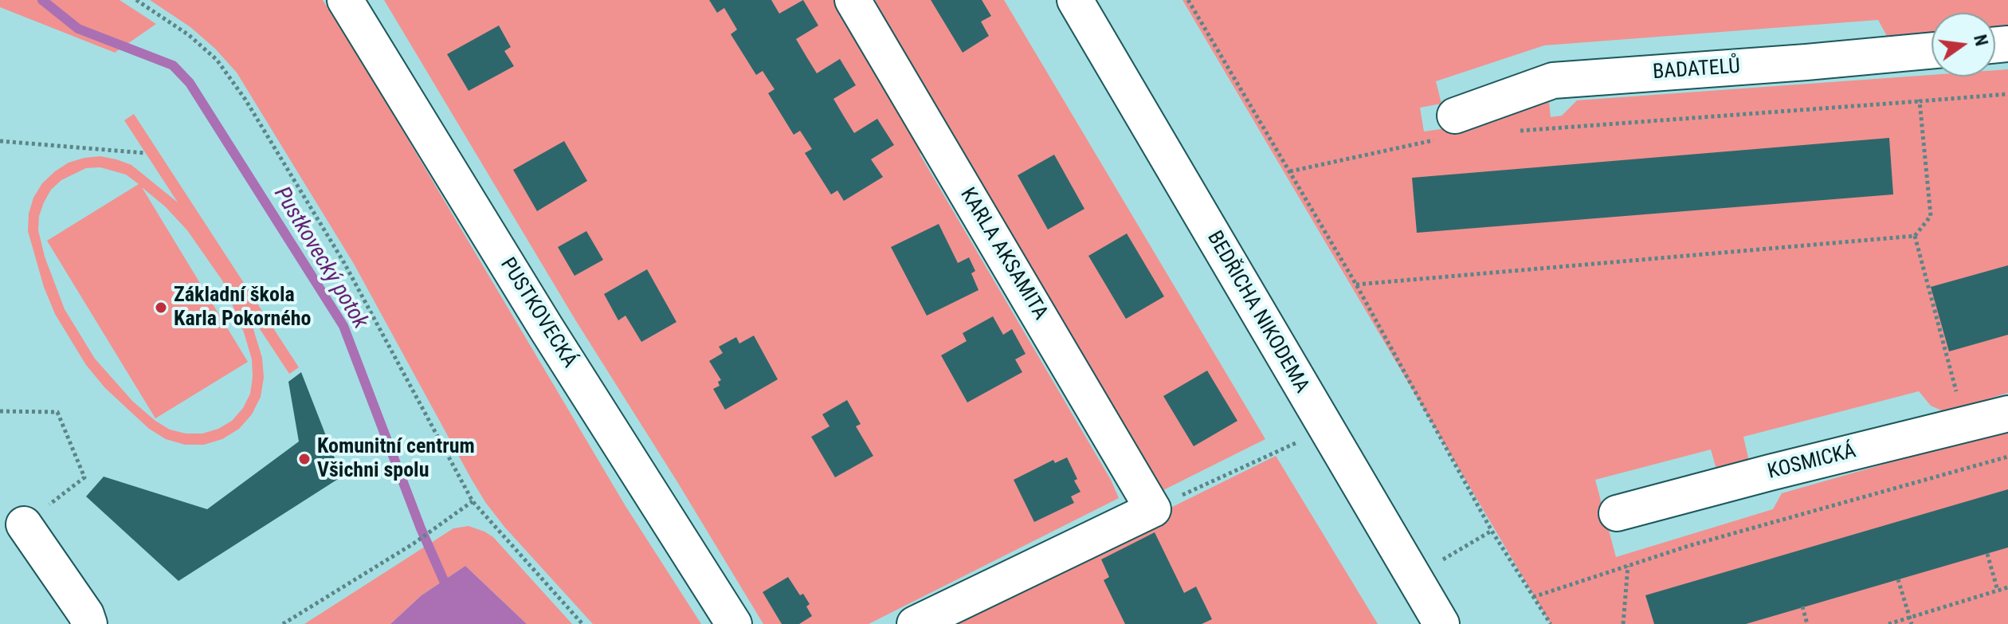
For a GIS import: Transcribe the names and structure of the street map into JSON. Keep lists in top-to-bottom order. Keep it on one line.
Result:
{"streets":{"street":["BADATELŮ","KARLA AKSAMITA","BEDŘICHA NIKODEMA","PUSTKOVECKÁ","KOSMICKÁ"]},"water":["Pustkovecký potok"],"places":["Základní škola Karla Pokorného","Komunitní centrum Všichni spolu"],"north":"right"}
